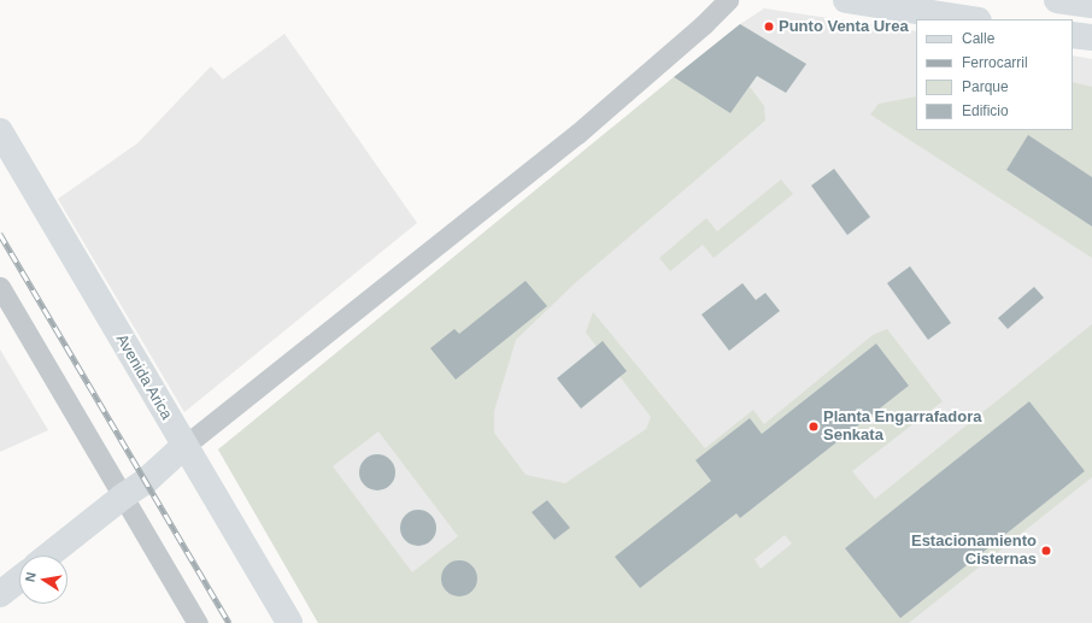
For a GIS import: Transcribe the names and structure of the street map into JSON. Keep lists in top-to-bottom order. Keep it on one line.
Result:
{"streets":{"main road":["Avenida Arica"]},"places":["Punto Venta Urea","Planta Engarrafadora Senkata","Estacionamiento Cisternas"],"legend":["Calle","Ferrocarril","Parque","Edificio"],"north":"left"}
